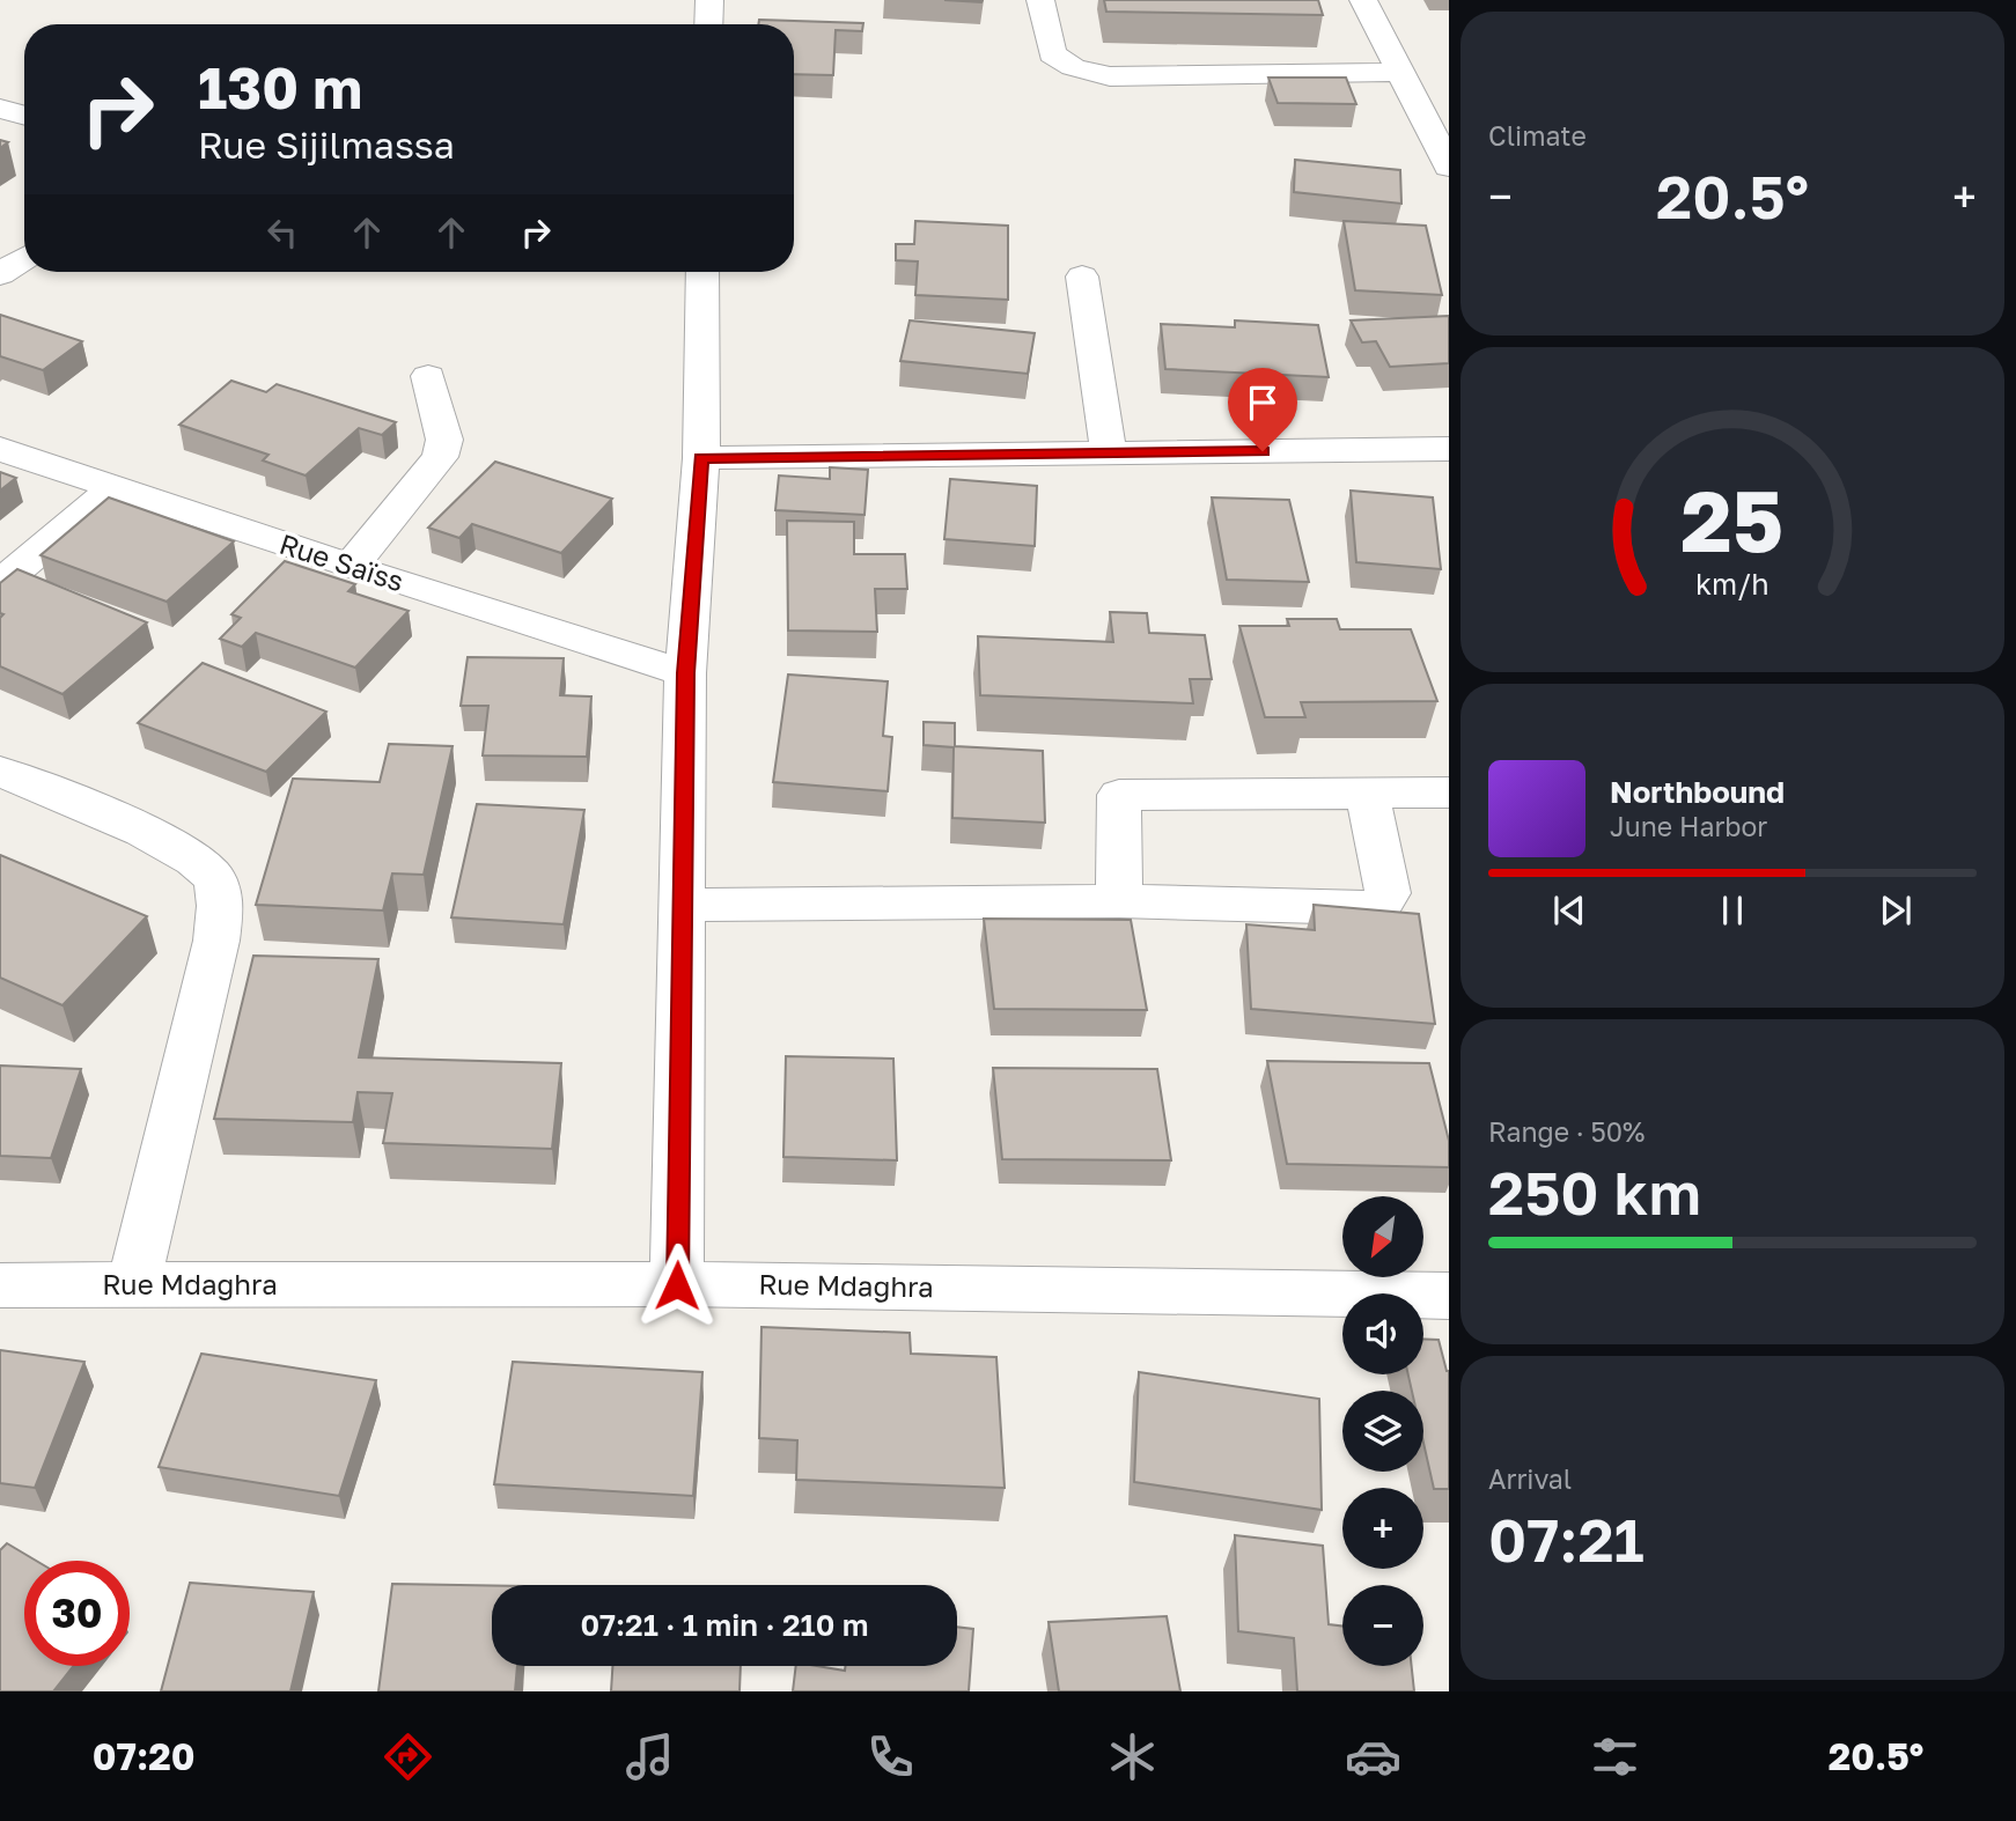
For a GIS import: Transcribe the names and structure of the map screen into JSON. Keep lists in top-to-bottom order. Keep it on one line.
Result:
{"streets":{"street":["Rue Saïss","Rue Mdaghra"]},"north":"bottom left","page":{"tile":["Climate",["Range · 50%","250 km"],["Arrival","07:21"]],"turn":["130 m","Rue Sijilmassa"],"heat":["−","20.5°","+"],"song":["Northbound","June Harbor"],"map_buttons":["+","−"],"limit":"30","trip":"07:21 · 1 min · 210 m","tabs":["07:20","20.5°"],"gauge":["25","km/h"]}}
